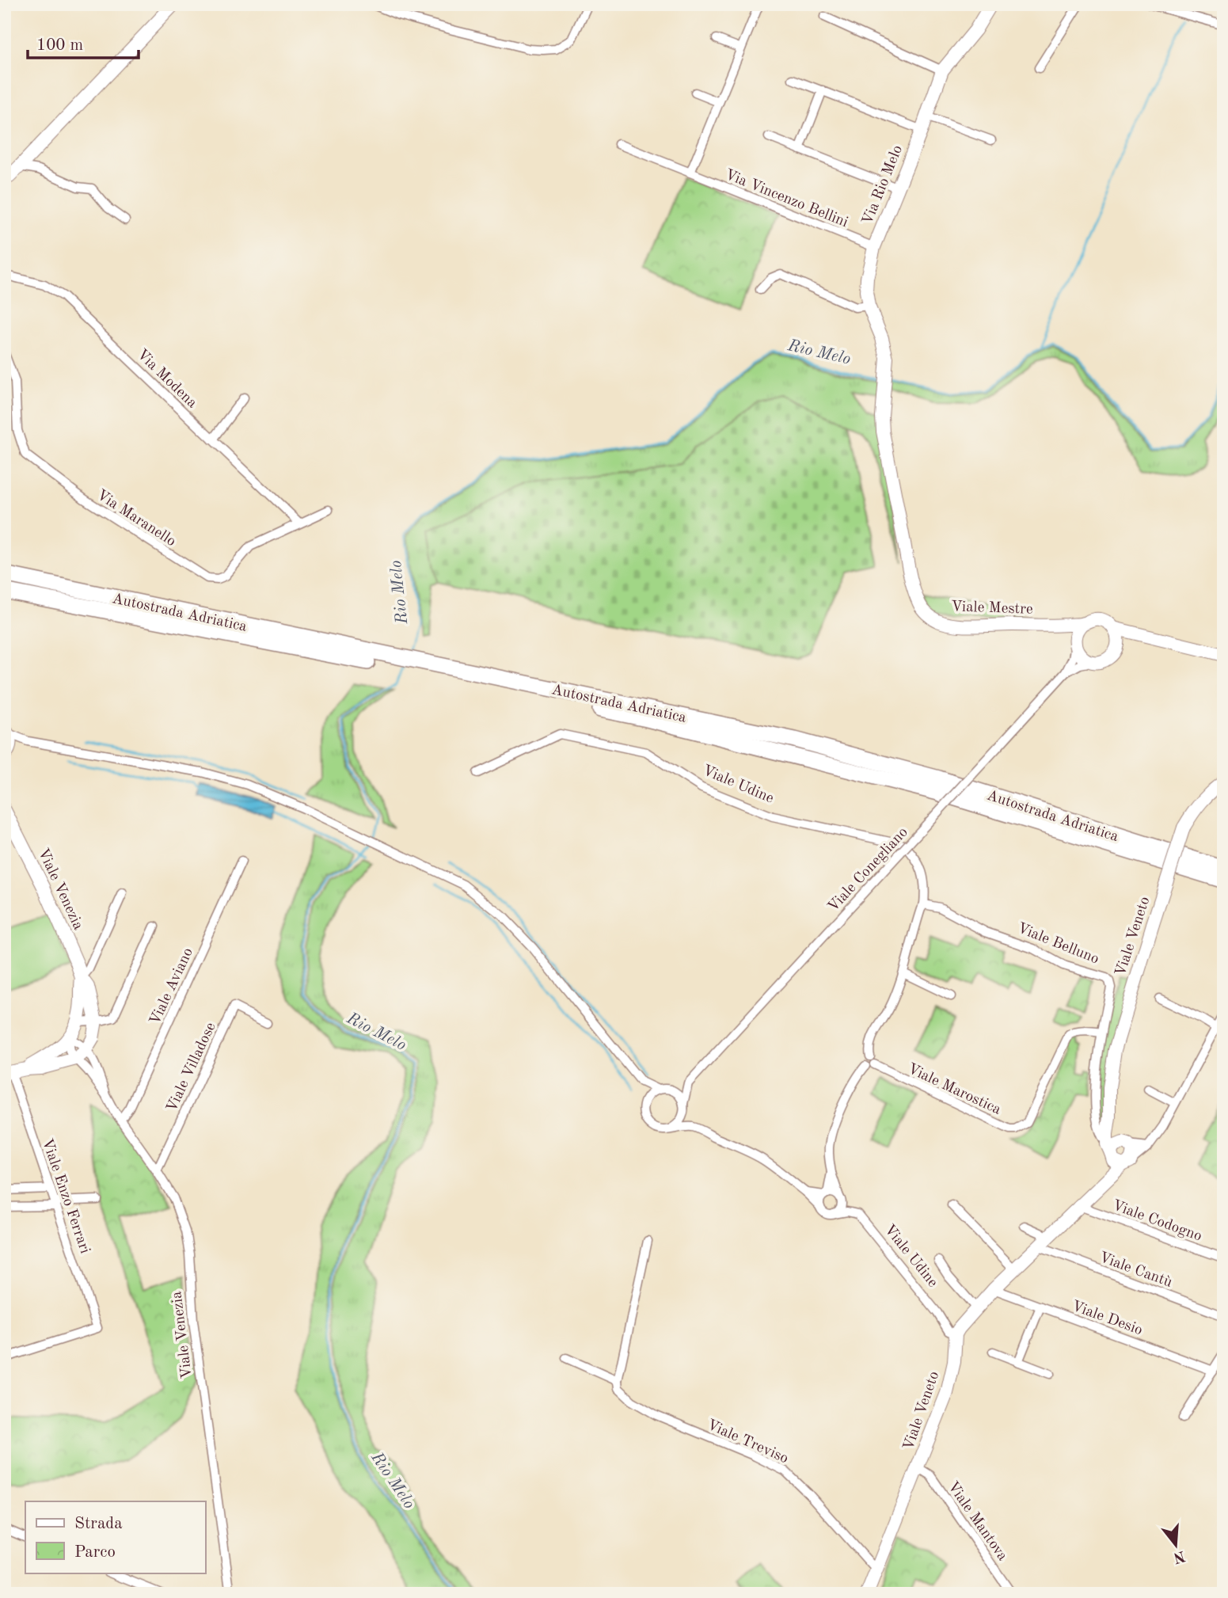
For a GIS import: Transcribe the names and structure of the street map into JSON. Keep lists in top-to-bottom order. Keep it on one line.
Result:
{"streets":{"highway":["Autostrada Adriatica"],"street":["Via Rio Melo","Via Vincenzo Bellini","Via Modena","Via Maranello","Viale Mestre","Viale Udine","Viale Conegliano","Viale Venezia","Viale Veneto","Viale Belluno","Viale Aviano","Viale Villadose","Viale Marostica","Viale Enzo Ferrari","Viale Codogno","Viale Cantù","Viale Desio","Viale Treviso","Viale Mantova"]},"crossings":[["Via Rio Melo","Via Vincenzo Bellini"],["Via Rio Melo","Viale Mestre"],["Via Modena","Via Maranello"],["Viale Mestre","Viale Conegliano"],["Viale Udine","Viale Veneto"],["Viale Udine","Viale Belluno"],["Viale Venezia","Viale Aviano"],["Viale Venezia","Viale Villadose"],["Viale Veneto","Viale Belluno"],["Viale Veneto","Viale Codogno"],["Viale Veneto","Viale Cantù"],["Viale Veneto","Viale Desio"],["Viale Veneto","Viale Treviso"],["Viale Veneto","Viale Mantova"],["Viale Belluno","Viale Marostica"]],"water":["Rio Melo"],"legend":["Strada","Parco"],"scale_bar":"100 m","north":"bottom"}
